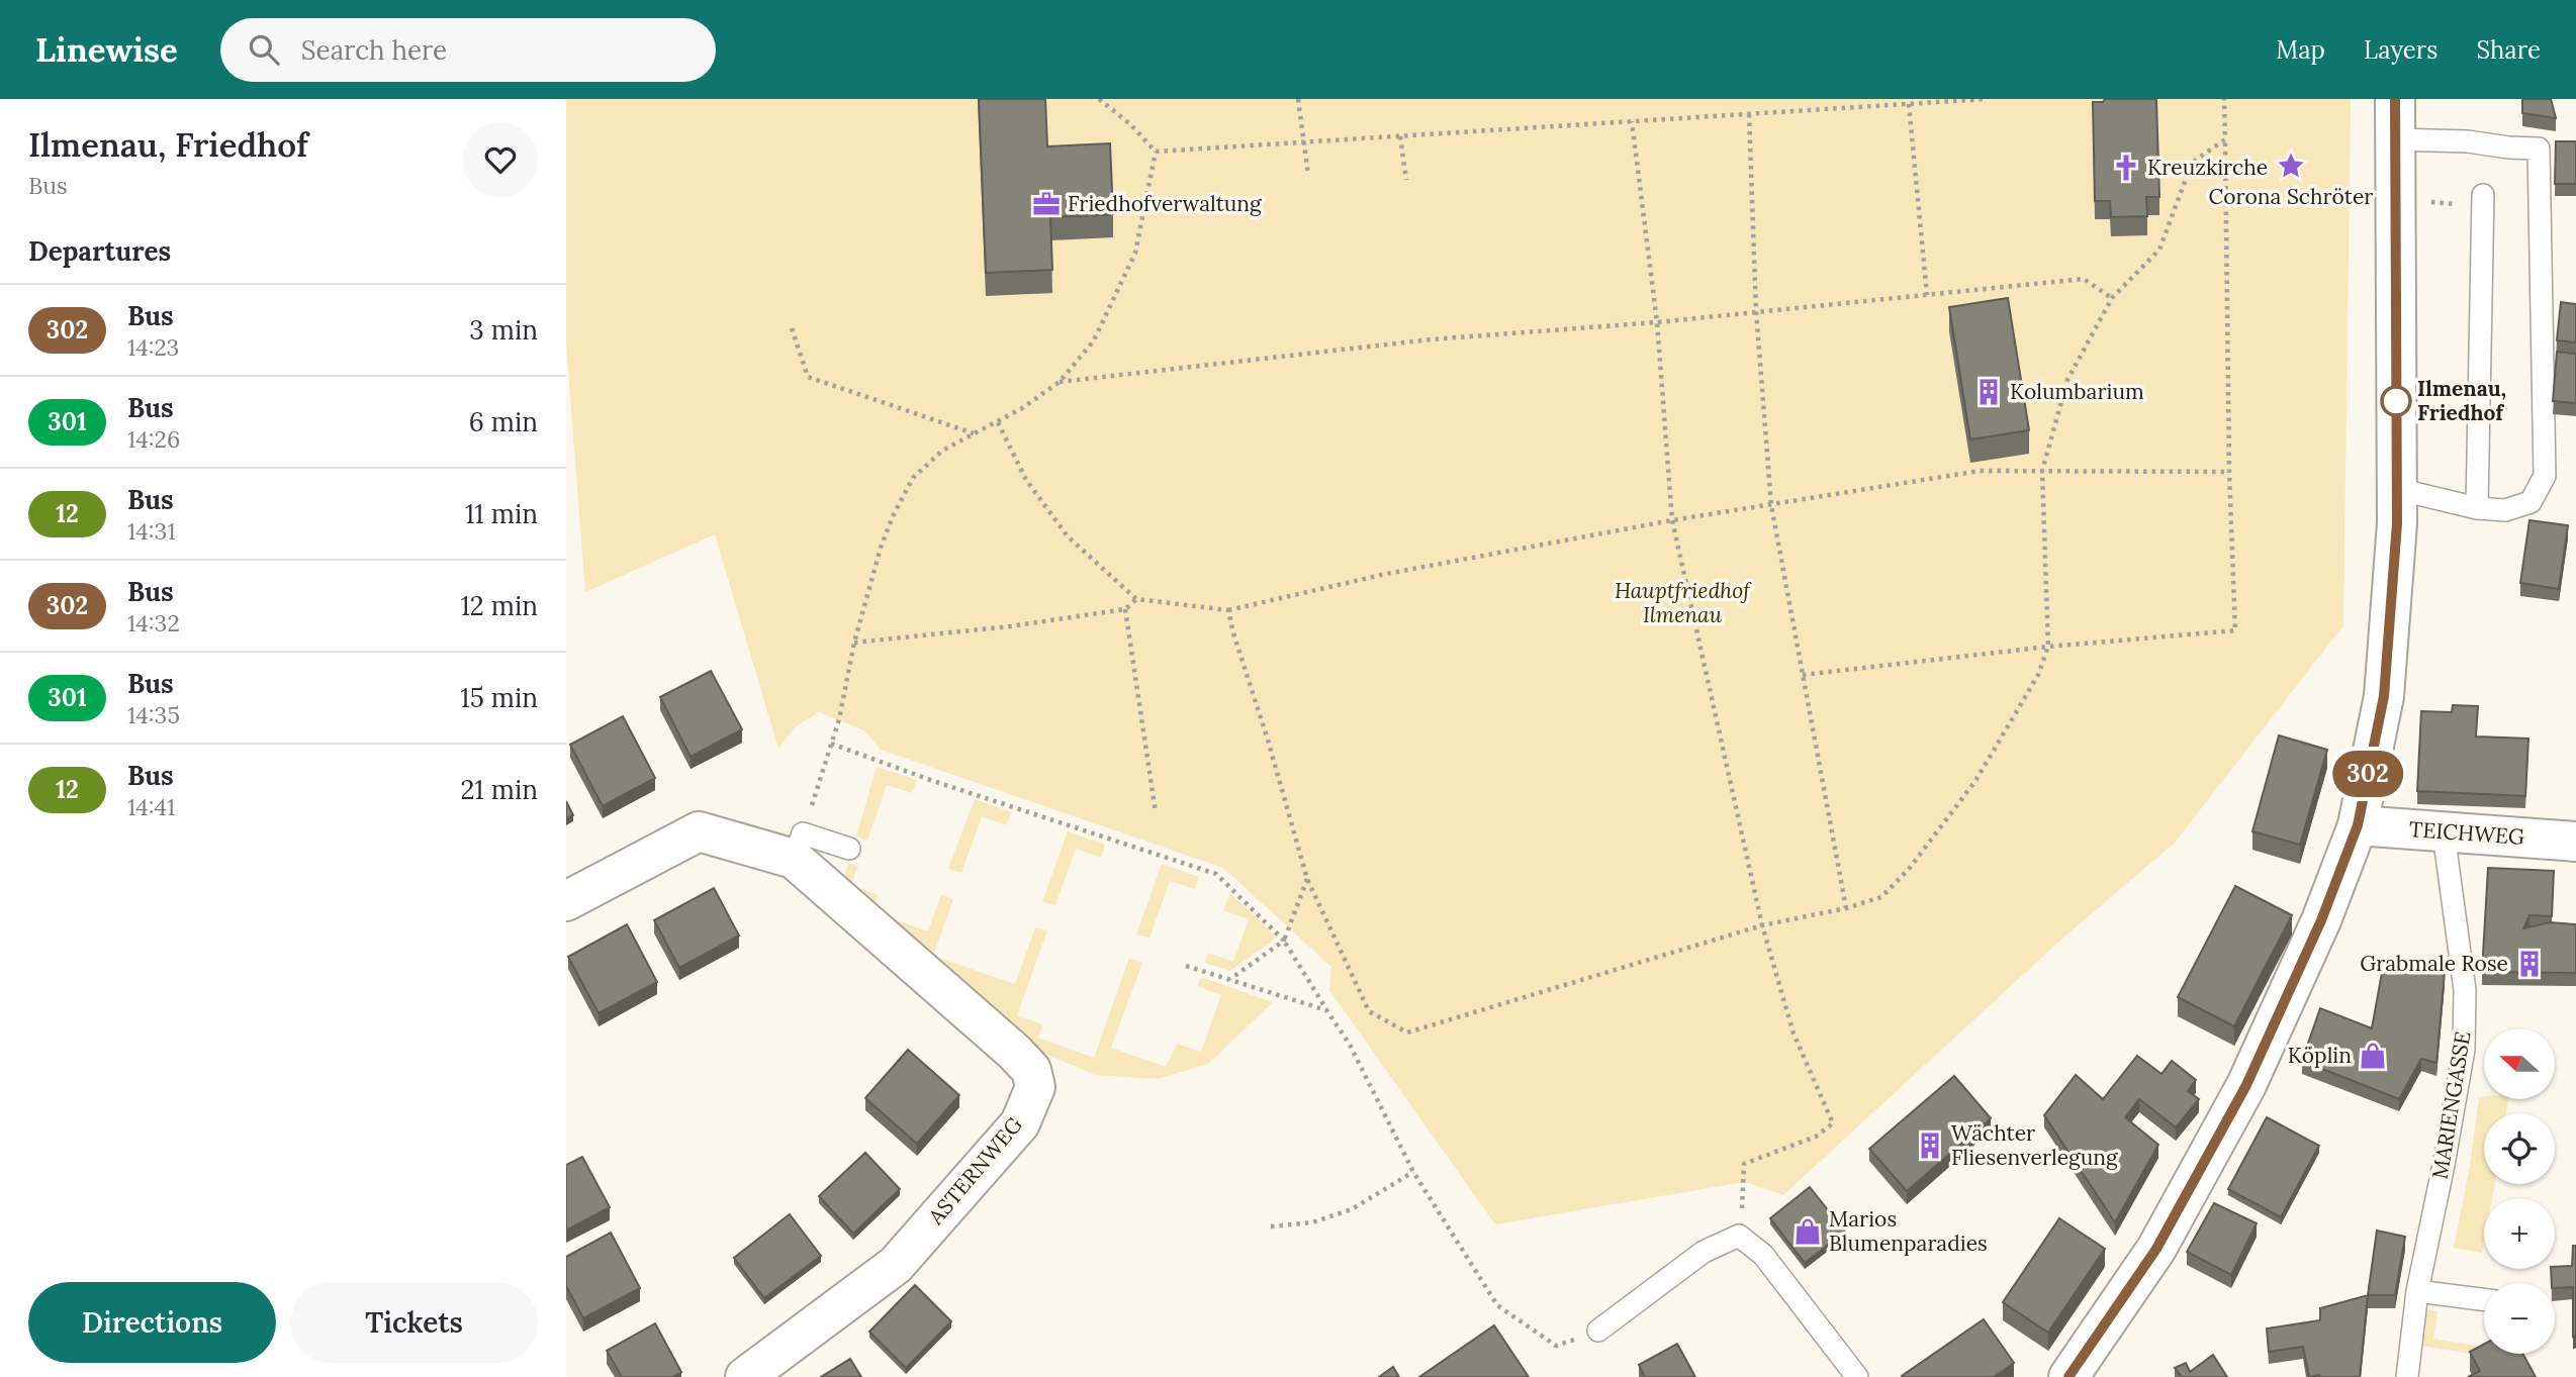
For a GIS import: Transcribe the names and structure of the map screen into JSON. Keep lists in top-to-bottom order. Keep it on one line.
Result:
{"streets":{"main road":["TEICHWEG","ASTERNWEG"],"lane":["MARIENGASSE"]},"crossings":[["TEICHWEG","MARIENGASSE"]],"parks":["Hauptfriedhof Ilmenau"],"places":{"place":["Corona Schröter"],"church":["Kreuzkirche"],"office":["Friedhofverwaltung"],"building":["Kolumbarium","Grabmale Rose","Wächter Fliesenverlegung"],"other":["Ilmenau, Friedhof"],"shop":["Köplin","Marios Blumenparadies"]},"lines":["bus line 302"],"north":"left","page":{"header":"Linewise","search":"Search here","nav":["Map","Layers","Share"],"heading":[["Ilmenau, Friedhof","Bus"],"Departures"],"on_map":"302","list":[{"mark":"302","name":"Bus","note":"14:23","value":"3 min"},{"mark":"301","name":"Bus","note":"14:26","value":"6 min"},{"mark":"12","name":"Bus","note":"14:31","value":"11 min"},{"mark":"302","name":"Bus","note":"14:32","value":"12 min"},{"mark":"301","name":"Bus","note":"14:35","value":"15 min"},{"mark":"12","name":"Bus","note":"14:41","value":"21 min"}],"map_buttons":["+","−"],"buttons":["Directions","Tickets"]}}
